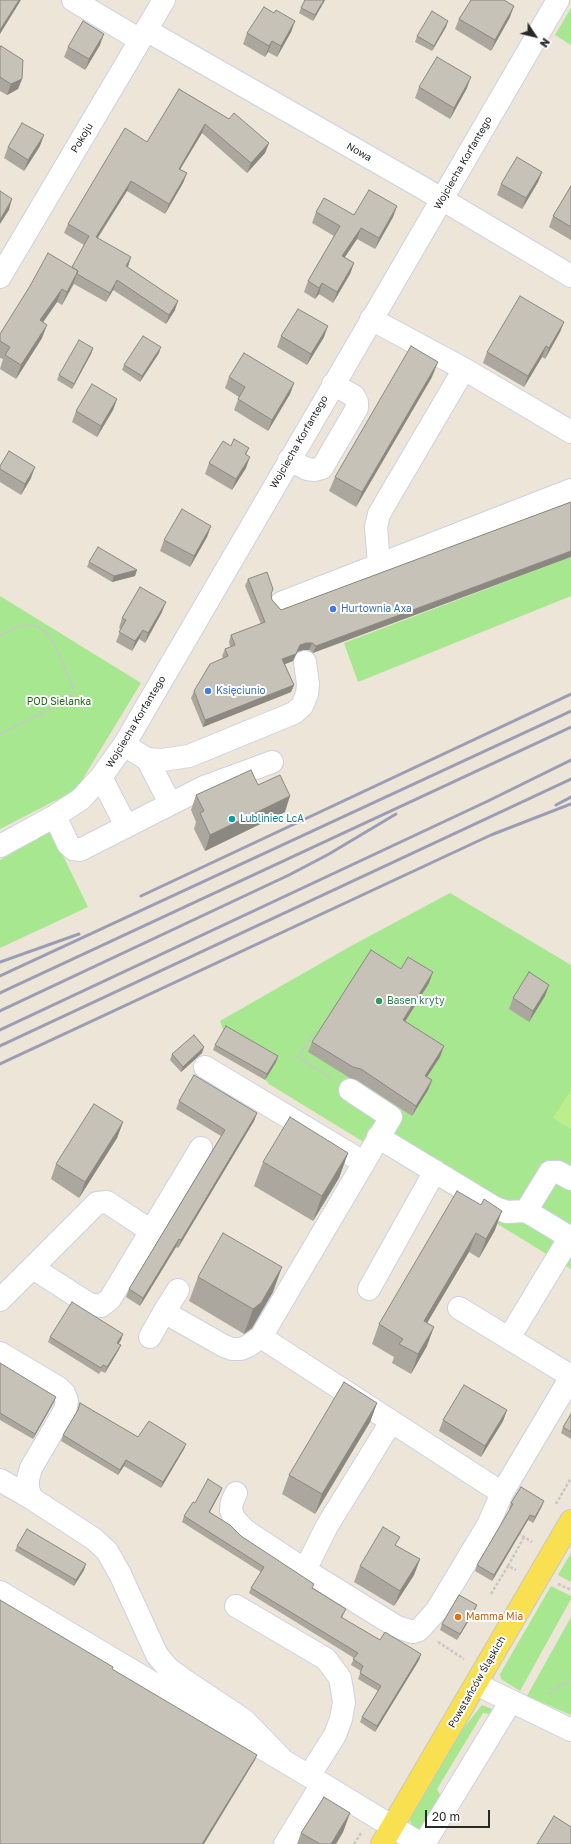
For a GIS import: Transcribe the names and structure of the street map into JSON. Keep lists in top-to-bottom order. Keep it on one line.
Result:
{"streets":{"main road":["Powstańców Śląskich"],"street":["Pokoju","Nowa","Wojciecha Korfantego"]},"crossings":[["Pokoju","Nowa"],["Nowa","Wojciecha Korfantego"]],"parks":["POD Sielanka"],"places":["Hurtownia Axa","Księciunio","Lubliniec LcA","Basen kryty","Mamma Mia"],"scale_bar":"20 m","north":"bottom right"}
